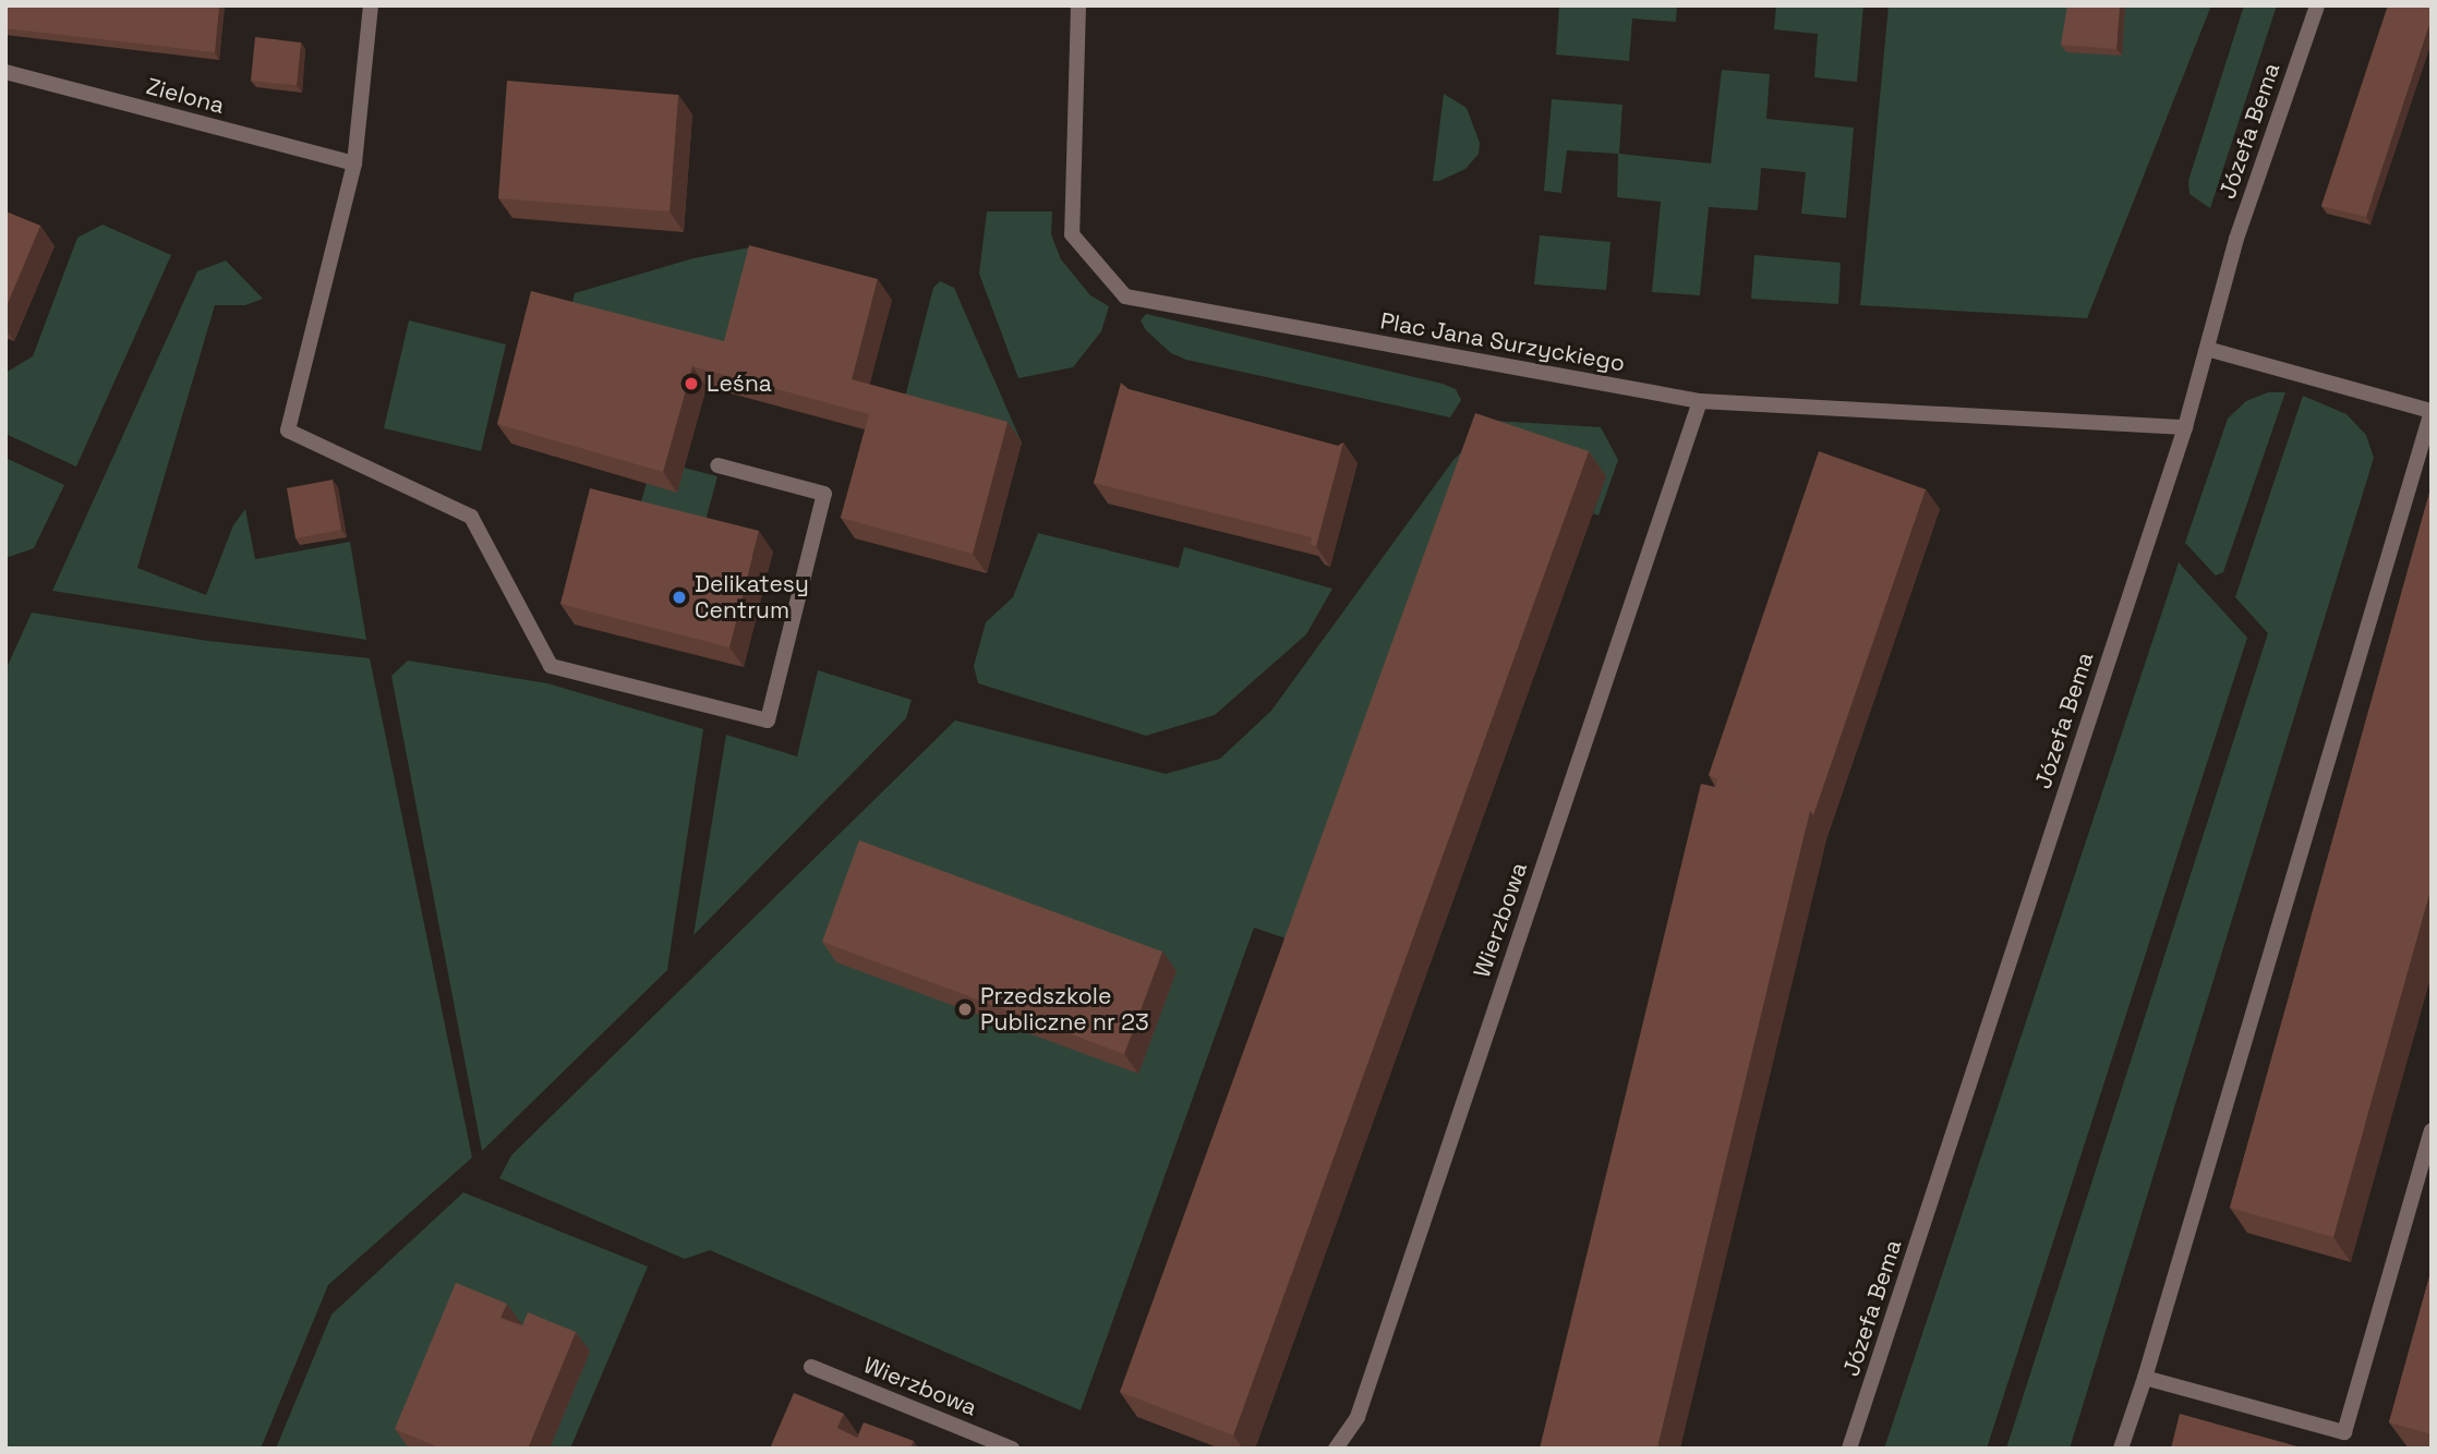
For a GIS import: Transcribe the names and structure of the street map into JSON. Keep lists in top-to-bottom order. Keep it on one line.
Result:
{"streets":{"street":["Zielona","Józefa Bema","Plac Jana Surzyckiego","Wierzbowa"]},"crossings":[["Józefa Bema","Plac Jana Surzyckiego"],["Plac Jana Surzyckiego","Wierzbowa"]],"places":["Leśna","Delikatesy Centrum","Przedszkole Publiczne nr 23"]}
